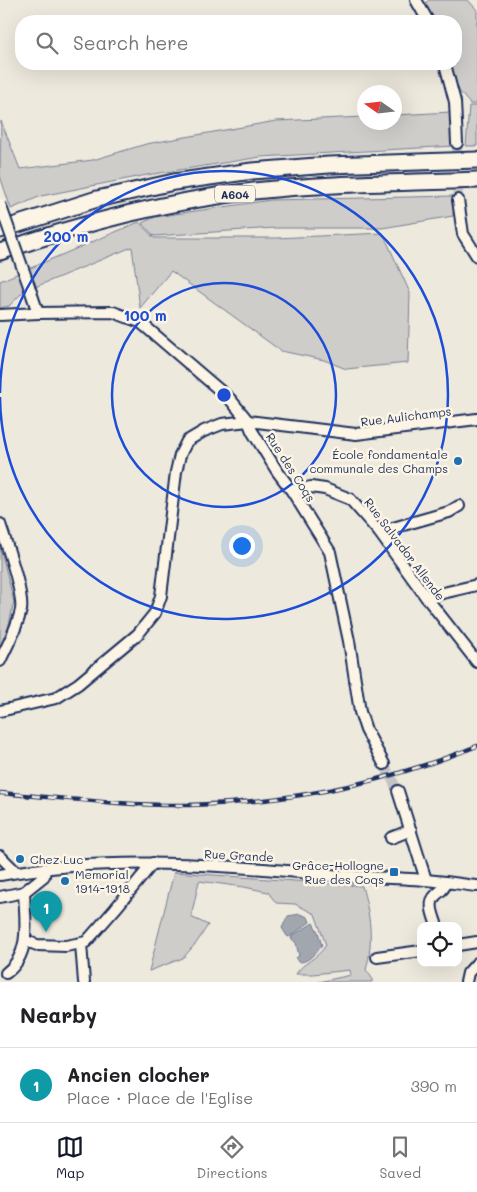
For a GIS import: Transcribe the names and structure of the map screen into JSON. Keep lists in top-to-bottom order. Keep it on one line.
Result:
{"streets":{"highway":["A604"],"street":["Rue Aulichamps","Rue des Coqs","Rue Salvador Allende","Rue Grande"]},"crossings":[["Rue Aulichamps","Rue des Coqs"],["Rue des Coqs","Rue Salvador Allende"]],"places":{"other":["École fondamentale communale des Champs","Chez Luc","Memorial 1914-1918"],"transit":["Grâce-Hollogne Rue des Coqs"]},"north":"left","page":{"search":"Search here","pins":"1","heading":"Nearby","list":[{"mark":"1","name":"Ancien clocher","note":"Place · Place de l'Eglise","value":"390 m"}],"nav":["Map","Directions","Saved"]},"rings":["200 m","100 m"]}
